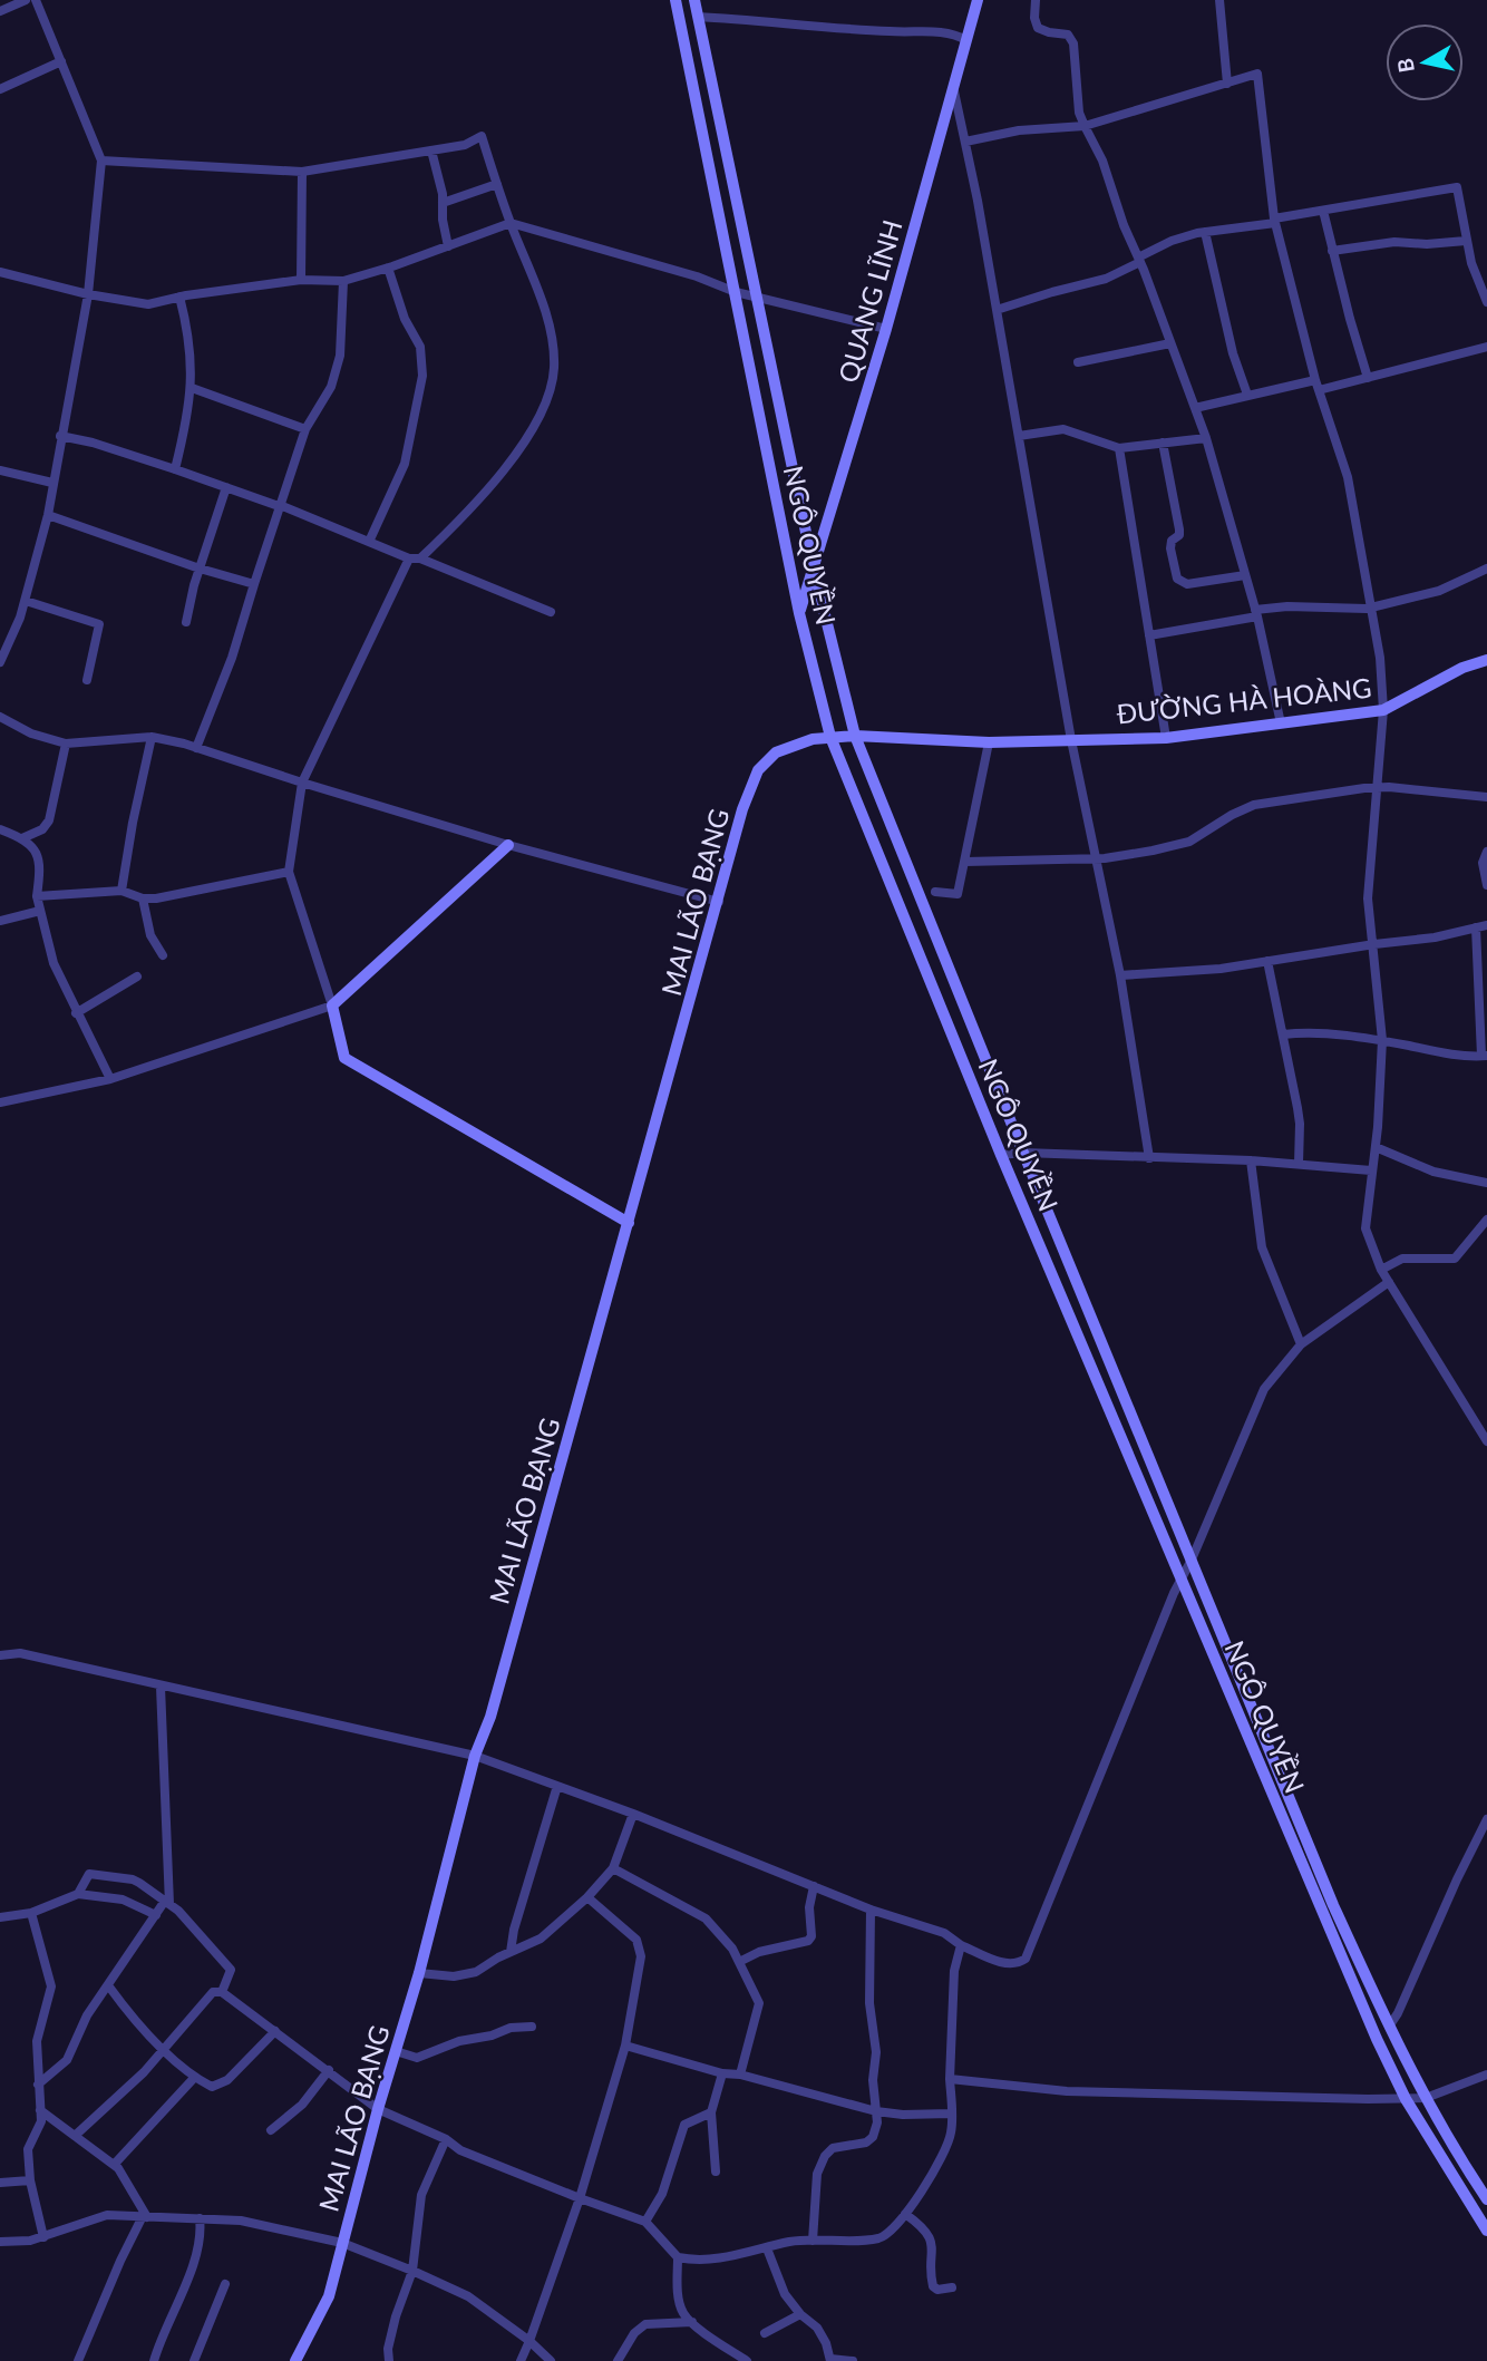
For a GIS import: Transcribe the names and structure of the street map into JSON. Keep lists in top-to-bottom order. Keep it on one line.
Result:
{"streets":{"main road":["QUANG LĨNH","NGÔ QUYỀN","ĐƯỜNG HÀ HOÀNG","MAI LÃO BẠNG"]},"crossings":[["QUANG LĨNH","NGÔ QUYỀN"],["NGÔ QUYỀN","ĐƯỜNG HÀ HOÀNG"],["NGÔ QUYỀN","MAI LÃO BẠNG"],["ĐƯỜNG HÀ HOÀNG","MAI LÃO BẠNG"]],"north":"left"}
